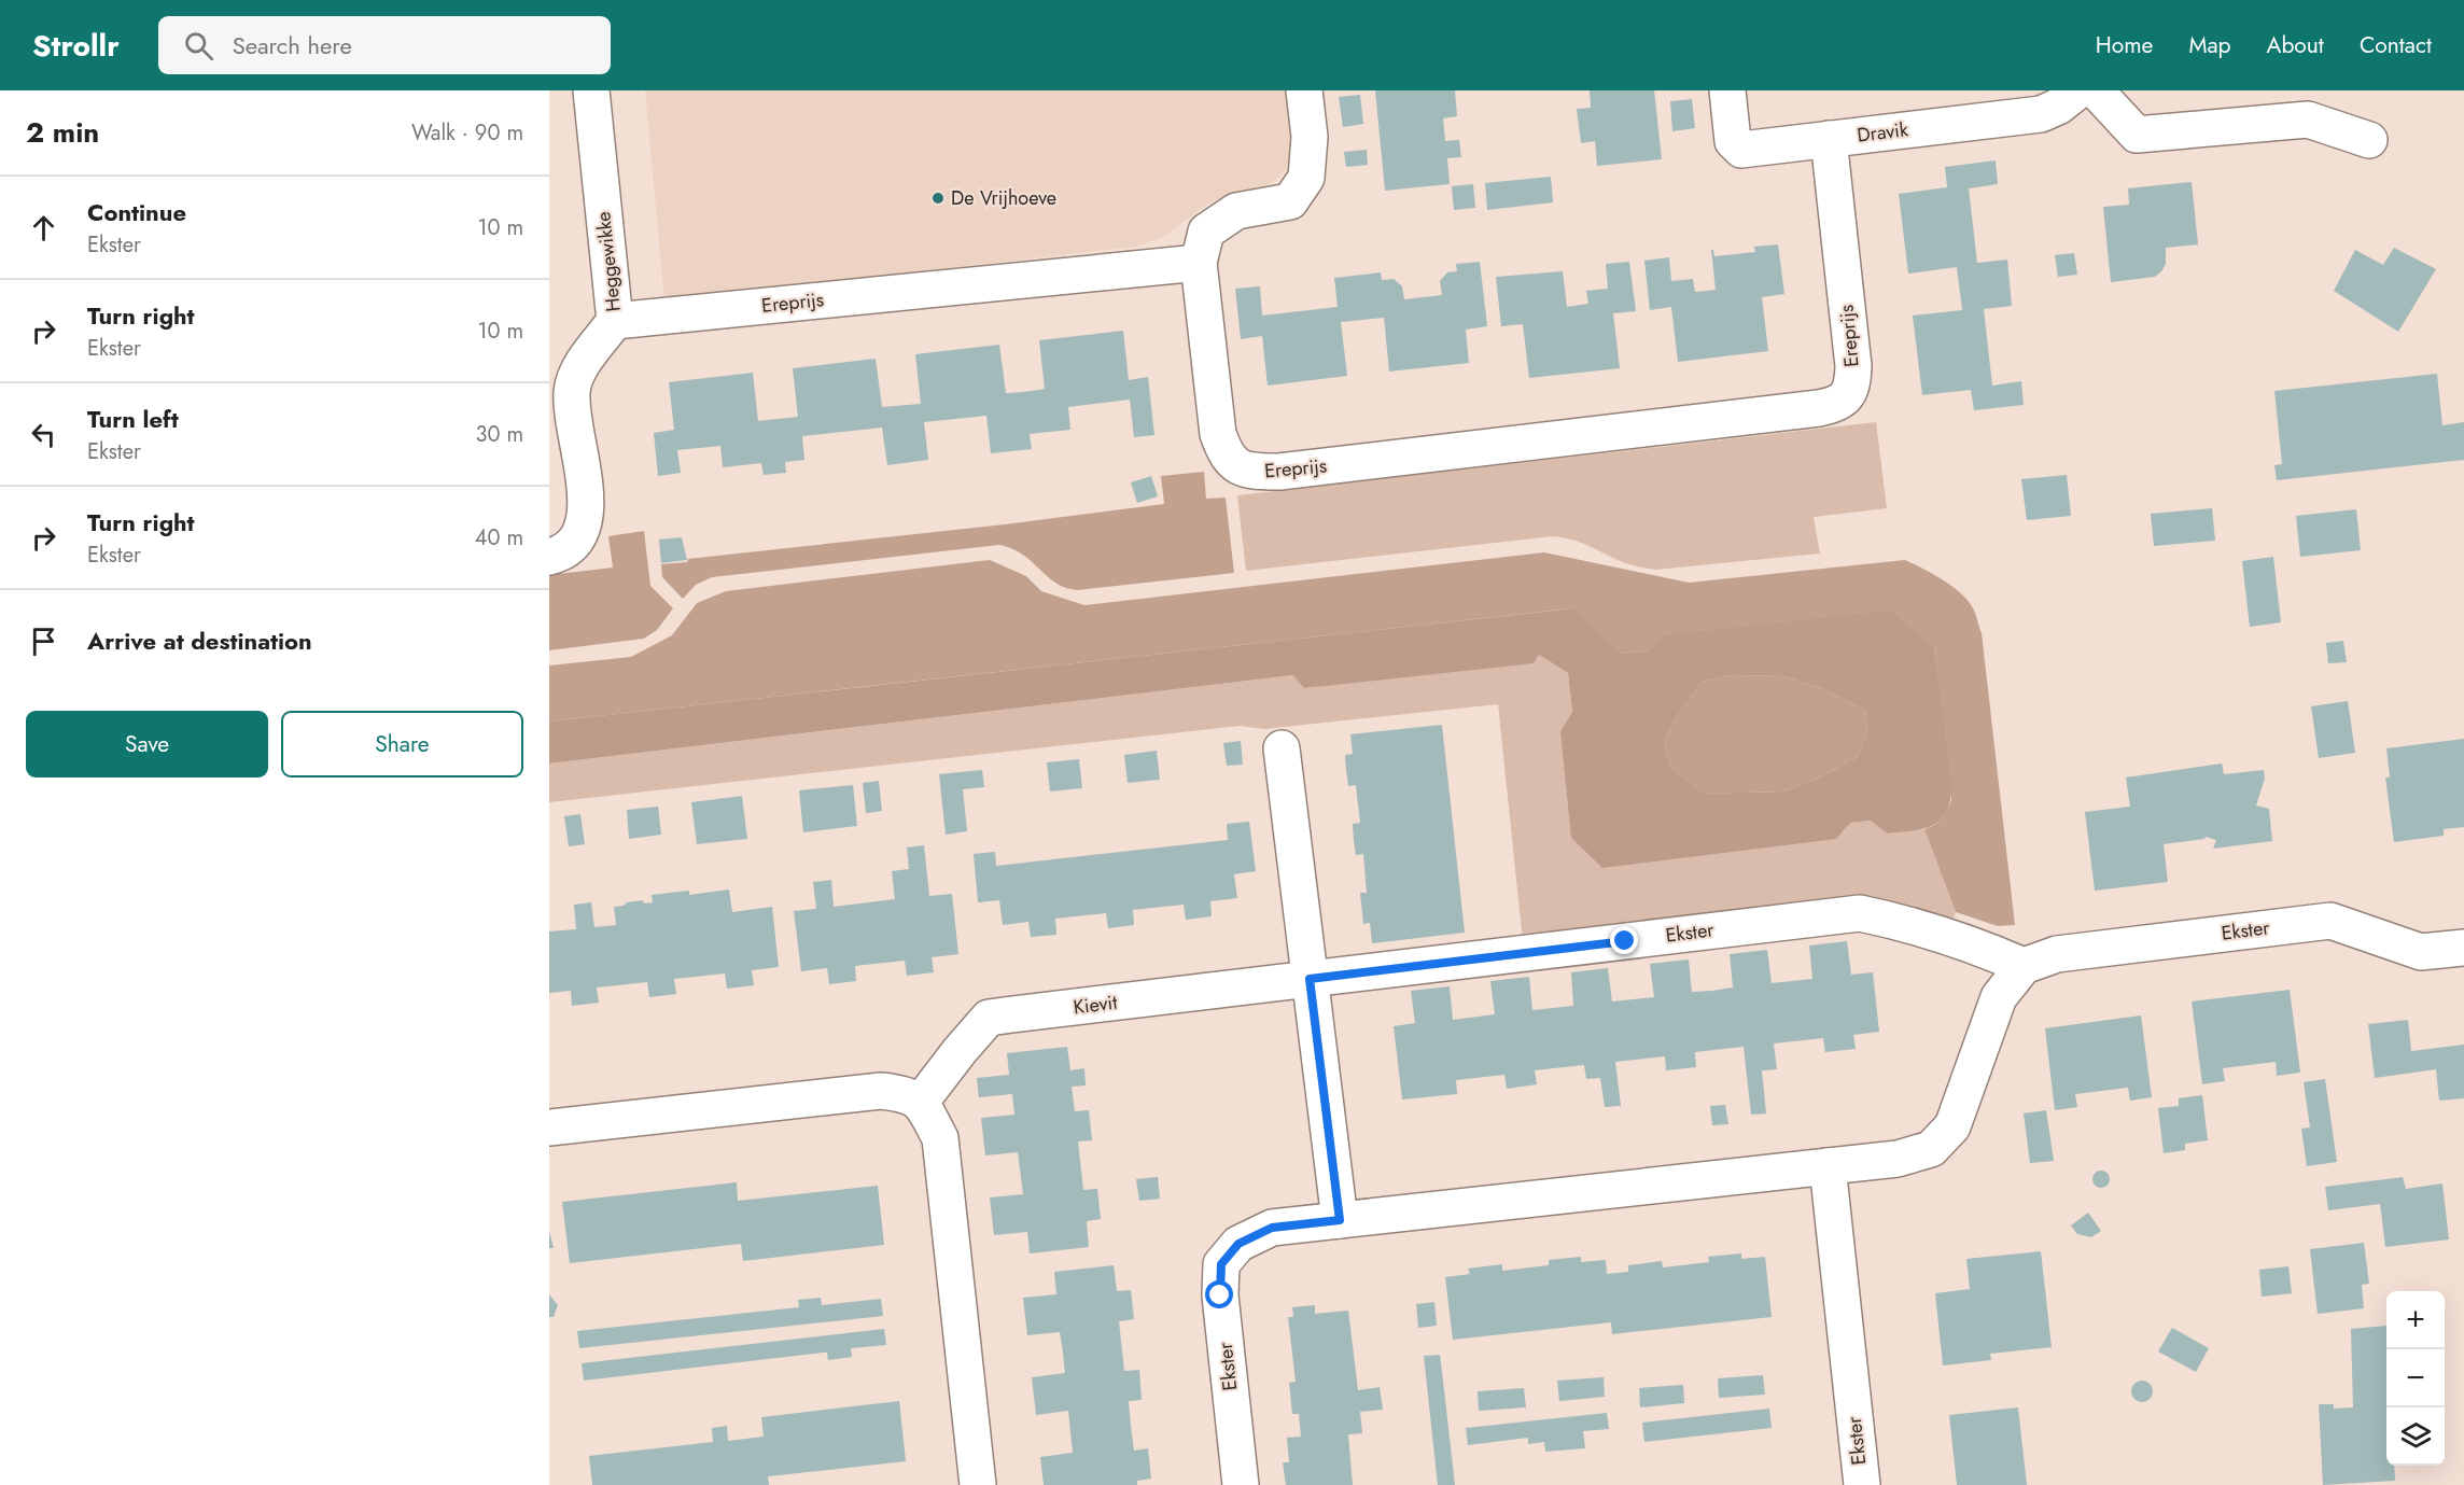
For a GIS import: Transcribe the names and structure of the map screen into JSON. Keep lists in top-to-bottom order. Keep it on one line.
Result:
{"streets":{"street":["Dravik","Heggewikke","Ereprijs","Ekster","Kievit"]},"crossings":[["Dravik","Ereprijs"],["Heggewikke","Ereprijs"],["Ekster","Kievit"]],"places":["De Vrijhoeve"],"page":{"header":"Strollr","search":"Search here","nav":["Home","Map","About","Contact"],"heading":["2 min","Walk · 90 m"],"list":[["Continue","Ekster","10 m"],["Turn right","Ekster","10 m"],["Turn left","Ekster","30 m"],["Turn right","Ekster","40 m"],"Arrive at destination"],"buttons":["Save","Share"],"map_buttons":["+","−"]}}
